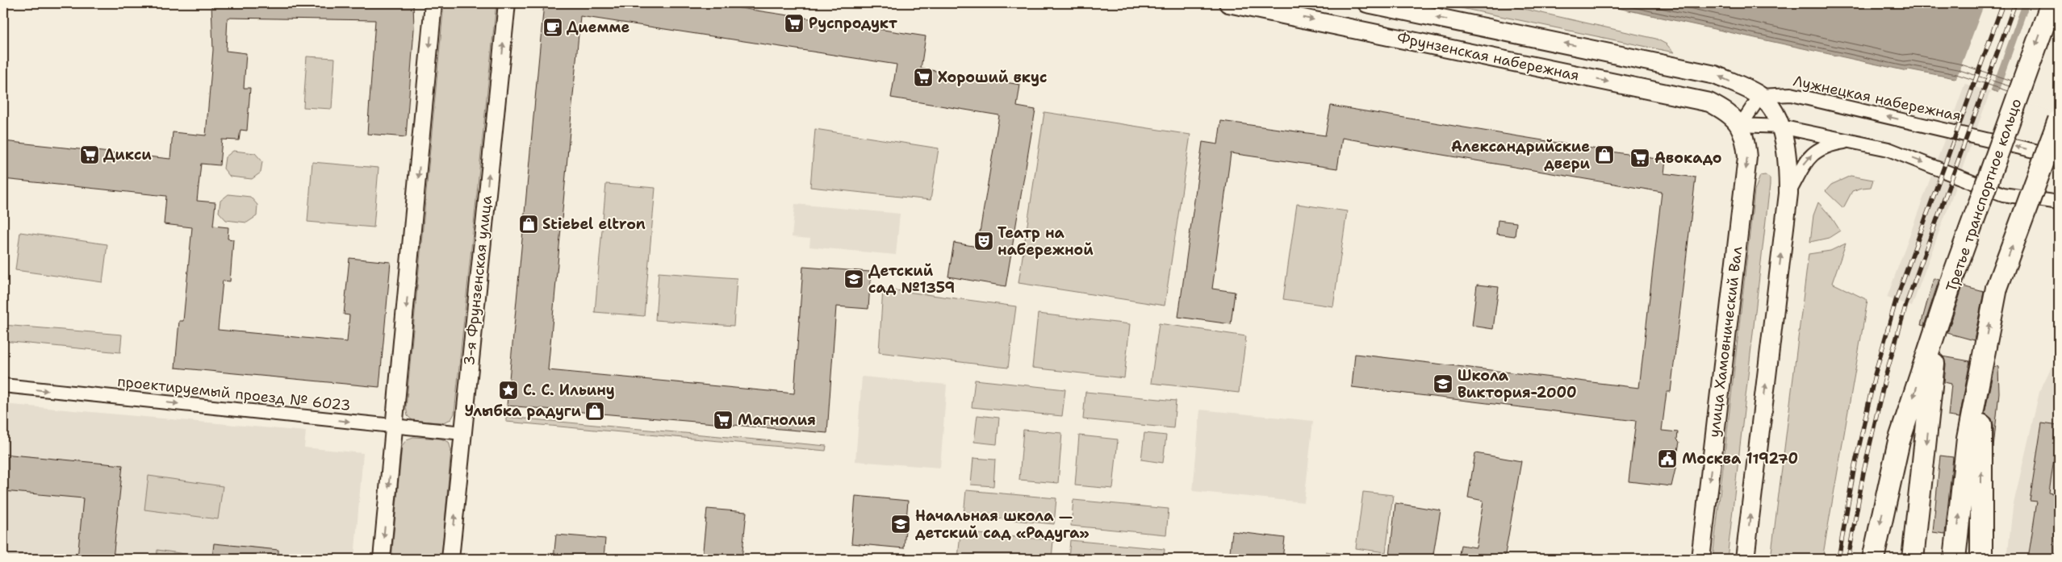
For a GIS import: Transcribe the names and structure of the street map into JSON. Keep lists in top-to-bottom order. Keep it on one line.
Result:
{"streets":{"main road":["Фрунзенская набережная","Третье транспортное кольцо","улица Хамовнический Вал"],"street":["Лужнецкая набережная","3-я Фрунзенская улица","проектируемый проезд № 6023"]},"crossings":[["Фрунзенская набережная","Лужнецкая набережная"],["Фрунзенская набережная","улица Хамовнический Вал"],["3-я Фрунзенская улица","проектируемый проезд № 6023"]],"one_way":["проектируемый проезд № 6023"],"places":{"supermarket":["Руспродукт","Хороший вкус","Дикси","Авокадо","Магнолия"],"cafe":["Диемме"],"shop":["Александрийские двери","Stiebel eltron","Улыбка радуги"],"theatre":["Театр на набережной"],"school or university":["Детский сад №1359","Школа Виктория-2000","Начальная школа — детский сад «Радуга»"],"place":["С. С. Ильину"],"public building":["Москва 119270"]}}
